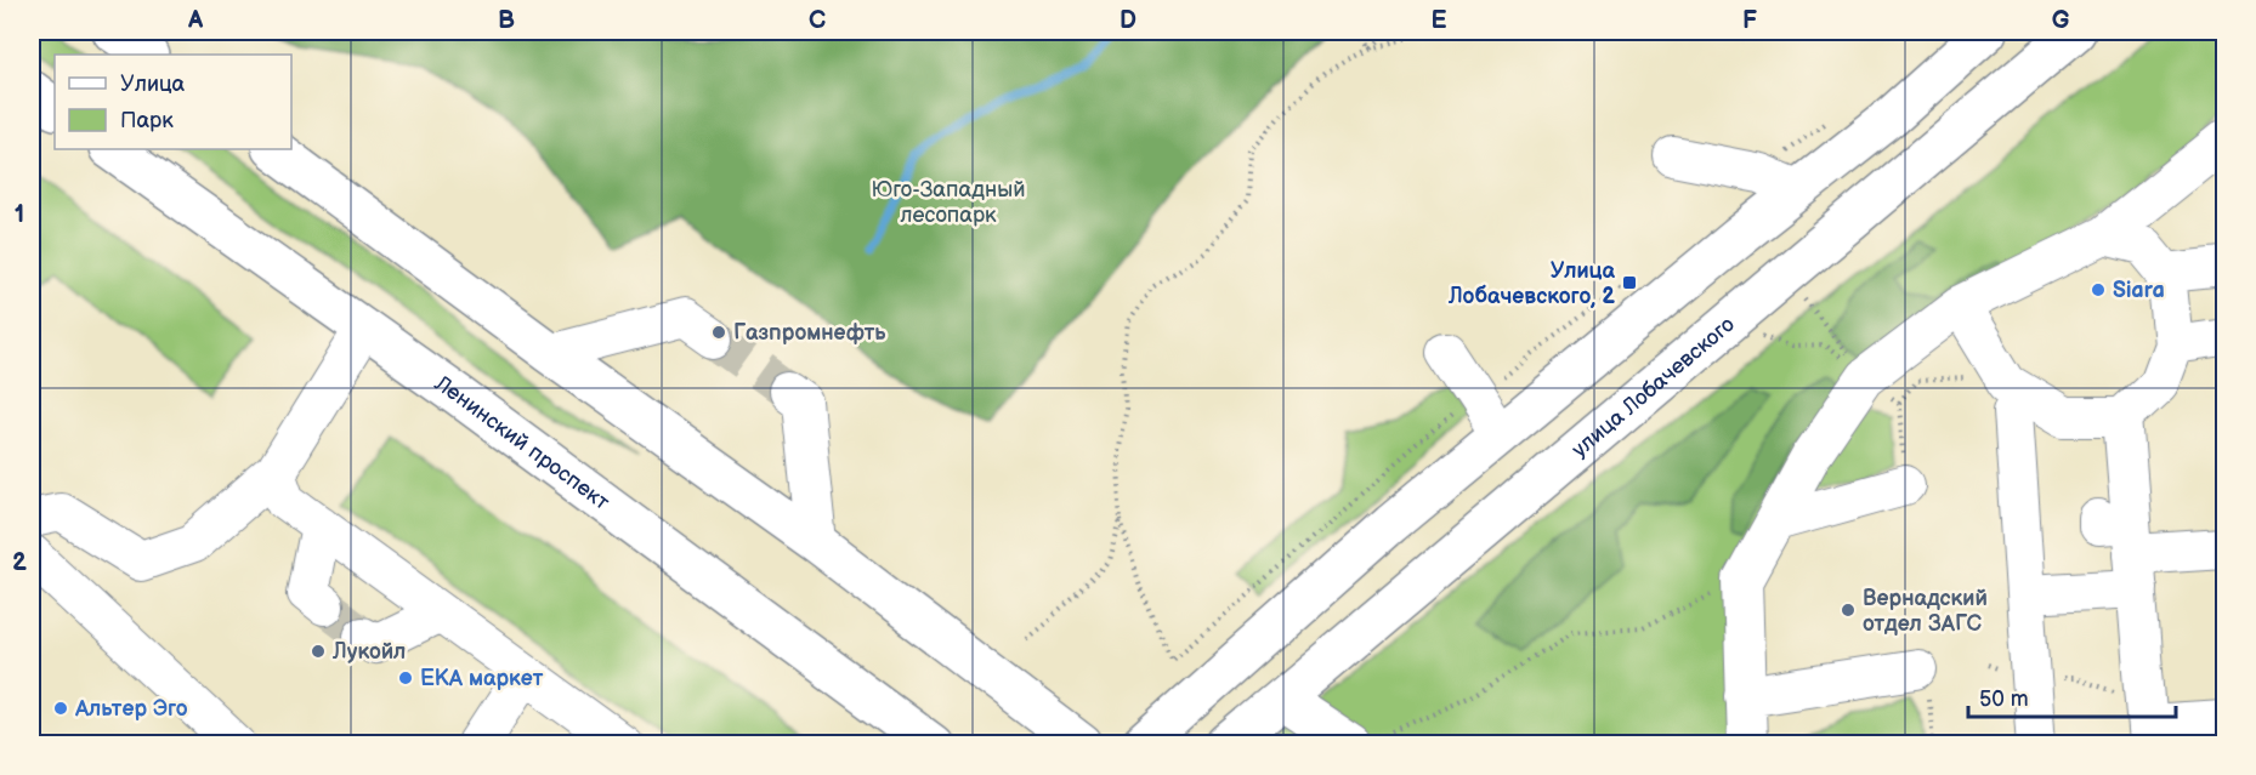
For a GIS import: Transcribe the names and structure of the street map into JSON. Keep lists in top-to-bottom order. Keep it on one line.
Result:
{"streets":{"main road":["улица Лобачевского","Ленинский проспект"]},"parks":["Юго-Западный лесопарк"],"places":{"transit":["Улица Лобачевского, 2"],"other":["Siara","Газпромнефть","Вернадский отдел ЗАГС","Лукойл","ЕКА маркет","Альтер Эго"]},"legend":["Улица","Парк"],"scale_bar":"50 m","grid":{"columns":["A","B","C","D","E","F","G"],"rows":["1","2"]}}
